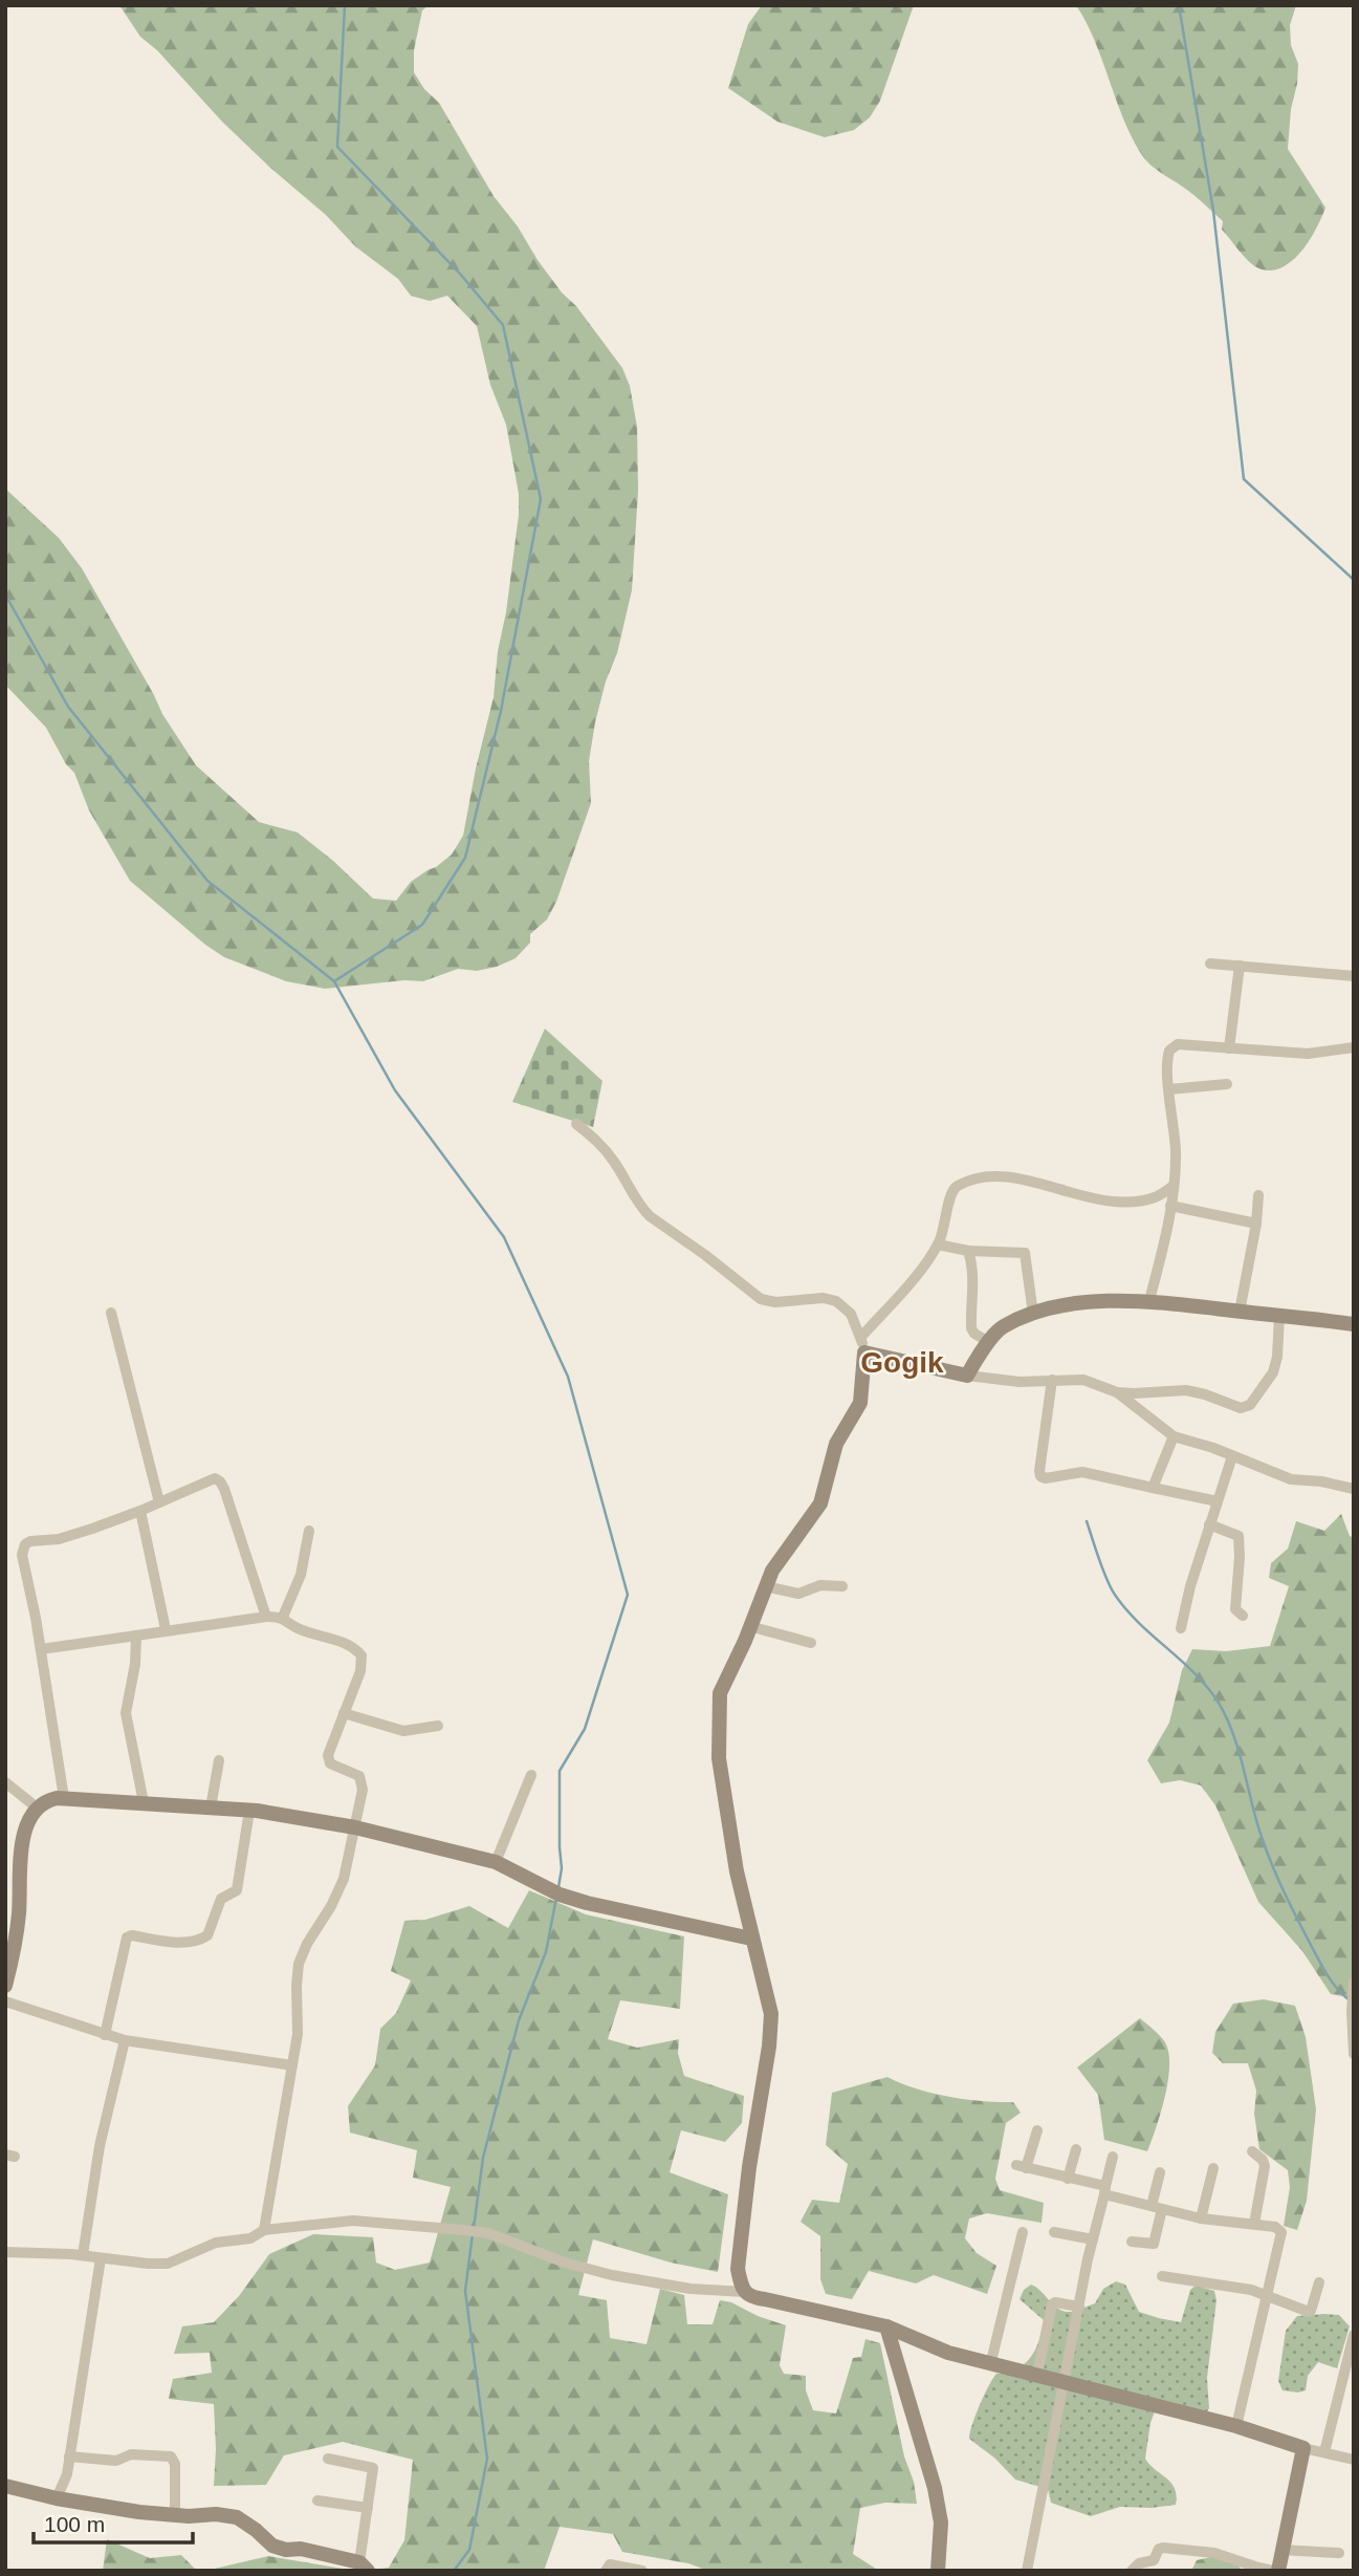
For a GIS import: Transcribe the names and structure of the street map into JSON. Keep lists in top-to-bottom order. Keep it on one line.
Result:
{"districts":["Gogik"],"scale_bar":"100 m"}
